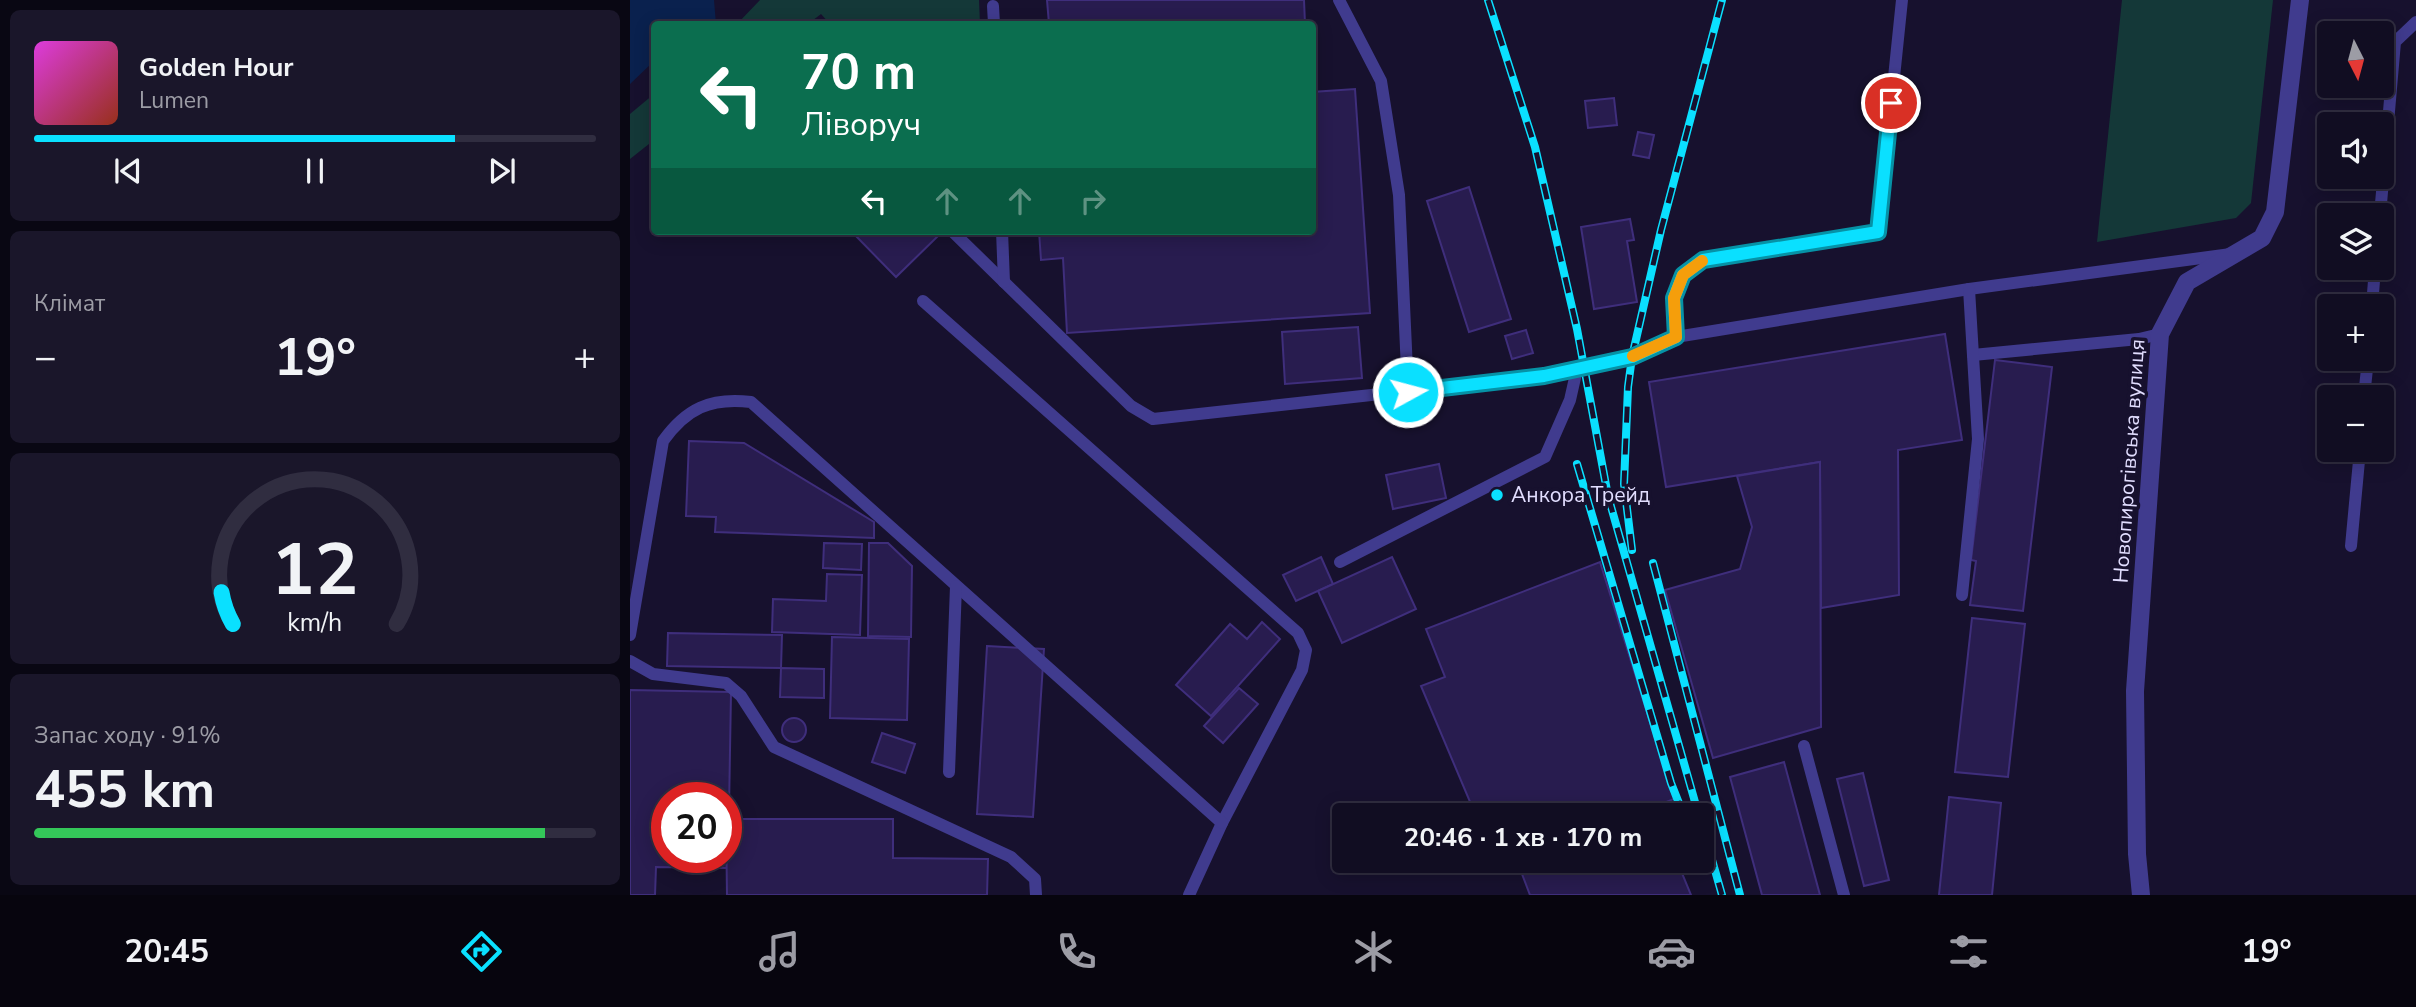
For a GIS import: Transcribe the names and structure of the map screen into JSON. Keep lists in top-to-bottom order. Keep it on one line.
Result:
{"streets":{"street":["Новопирогівська вулиця"]},"places":["Анкора Трейд"],"north":"bottom","page":{"map_buttons":["+","−"],"turn":["70 m","Ліворуч"],"song":["Golden Hour","Lumen"],"tile":["Клімат",["Запас ходу · 91%","455 km"]],"heat":["−","19°","+"],"limit":"20","trip":"20:46 · 1 хв · 170 m","tabs":["20:45","19°"],"gauge":["12","km/h"]}}
